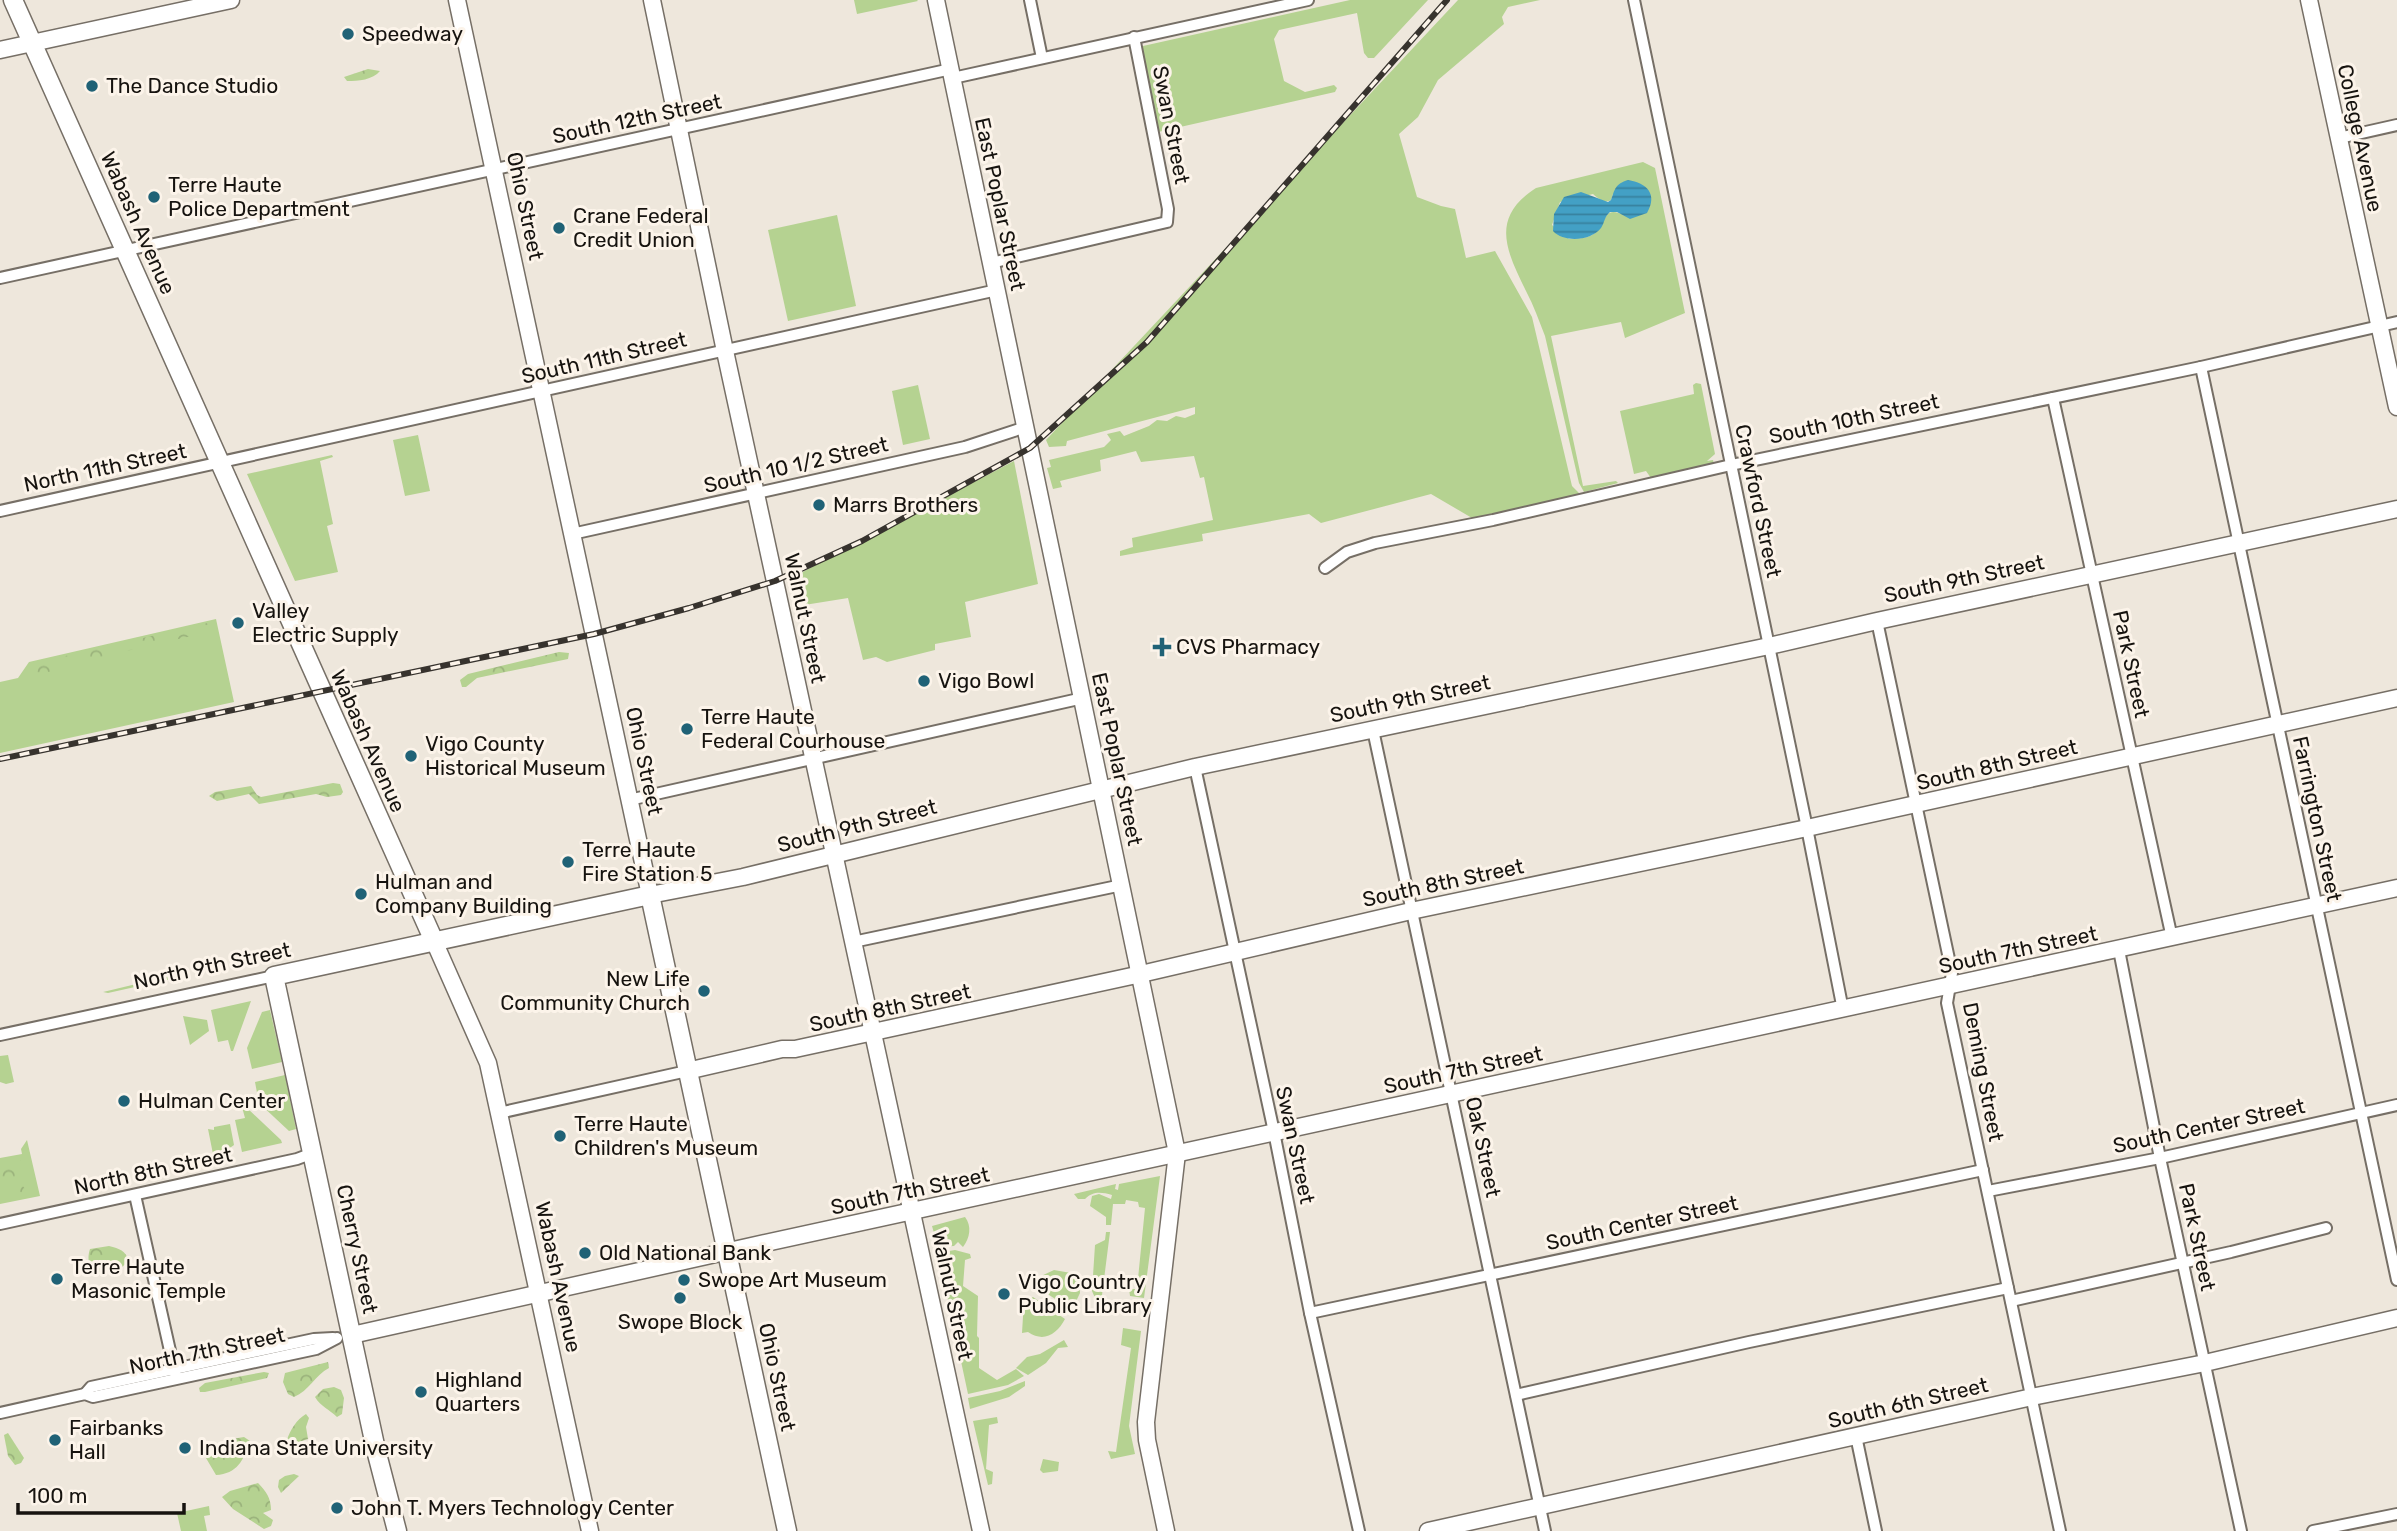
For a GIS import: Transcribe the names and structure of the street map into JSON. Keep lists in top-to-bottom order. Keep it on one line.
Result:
{"streets":{"main road":["Ohio Street","Wabash Avenue","South 9th Street","North 9th Street","Cherry Street"],"street":["South 12th Street","Swan Street","College Avenue","East Poplar Street","South 11th Street","South 10th Street","South 10 1/2 Street","North 11th Street","Crawford Street","Walnut Street","Park Street","South 8th Street","Farrington Street","South 7th Street","Deming Street","South Center Street","Oak Street","North 8th Street","North 7th Street","South 6th Street"]},"crossings":[["South 12th Street","Swan Street"],["South 12th Street","East Poplar Street"],["South 12th Street","Ohio Street"],["South 12th Street","Wabash Avenue"],["South 12th Street","Walnut Street"],["Swan Street","East Poplar Street"],["Swan Street","South 9th Street"],["Swan Street","South 8th Street"],["Swan Street","South 7th Street"],["Swan Street","South Center Street"],["College Avenue","South 10th Street"],["East Poplar Street","South 11th Street"],["East Poplar Street","South 10 1/2 Street"],["East Poplar Street","South 9th Street"],["East Poplar Street","South 8th Street"],["East Poplar Street","South 7th Street"],["Ohio Street","South 11th Street"],["Ohio Street","South 10 1/2 Street"],["Ohio Street","South 9th Street"],["Ohio Street","South 8th Street"],["Ohio Street","South 7th Street"],["Wabash Avenue","South 11th Street"],["Wabash Avenue","North 11th Street"],["Wabash Avenue","South 9th Street"],["Wabash Avenue","South 8th Street"],["Wabash Avenue","South 7th Street"],["Wabash Avenue","North 9th Street"],["Wabash Avenue","North 7th Street"],["South 11th Street","North 11th Street"],["South 11th Street","Walnut Street"],["South 10th Street","Crawford Street"],["South 10th Street","Park Street"],["South 10th Street","Farrington Street"],["South 10 1/2 Street","Walnut Street"],["Crawford Street","South 9th Street"],["Crawford Street","South 8th Street"],["Crawford Street","South 7th Street"],["South 9th Street","Walnut Street"],["South 9th Street","Park Street"],["South 9th Street","Farrington Street"],["South 9th Street","North 9th Street"],["South 9th Street","Deming Street"],["South 9th Street","Oak Street"],["Walnut Street","South 8th Street"],["Walnut Street","South 7th Street"],["Park Street","South 8th Street"],["Park Street","South 7th Street"],["Park Street","South Center Street"],["Park Street","South 6th Street"],["South 8th Street","Farrington Street"],["South 8th Street","Deming Street"],["South 8th Street","Oak Street"],["Farrington Street","South 7th Street"],["Farrington Street","South Center Street"],["South 7th Street","Deming Street"],["South 7th Street","Oak Street"],["South 7th Street","North 7th Street"],["North 9th Street","Cherry Street"],["Deming Street","South Center Street"],["Deming Street","South 6th Street"],["South Center Street","Oak Street"],["Oak Street","South 6th Street"],["North 8th Street","Cherry Street"],["Cherry Street","North 7th Street"]],"places":{"other":["Speedway","The Dance Studio","Terre Haute Police Department","Crane Federal Credit Union","Marrs Brothers","Valley Electric Supply","Vigo Bowl","Terre Haute Federal Courhouse","Vigo County Historical Museum","Terre Haute Fire Station 5","Hulman and Company Building","New Life Community Church","Hulman Center","Terre Haute Children's Museum","Old National Bank","Terre Haute Masonic Temple","Swope Art Museum","Vigo Country Public Library","Swope Block","Highland Quarters","Fairbanks Hall","Indiana State University","John T. Myers Technology Center"],"health":["CVS Pharmacy"]},"scale_bar":"100 m"}
